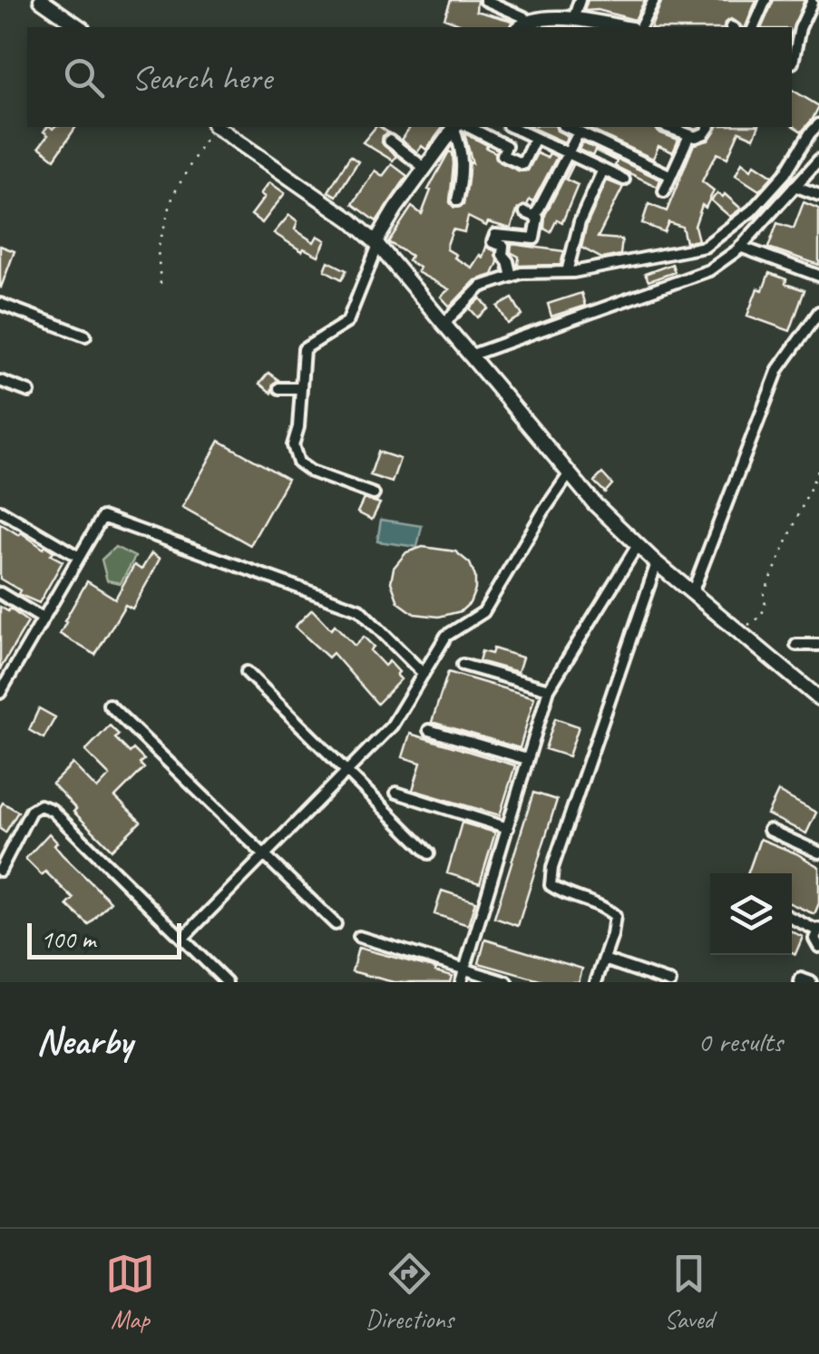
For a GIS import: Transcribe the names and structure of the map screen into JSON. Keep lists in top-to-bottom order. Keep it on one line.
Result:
{"scale_bar":"100 m","page":{"search":"Search here","scale":"100 m","heading":["Nearby","0 results"],"nav":["Map","Directions","Saved"]}}
